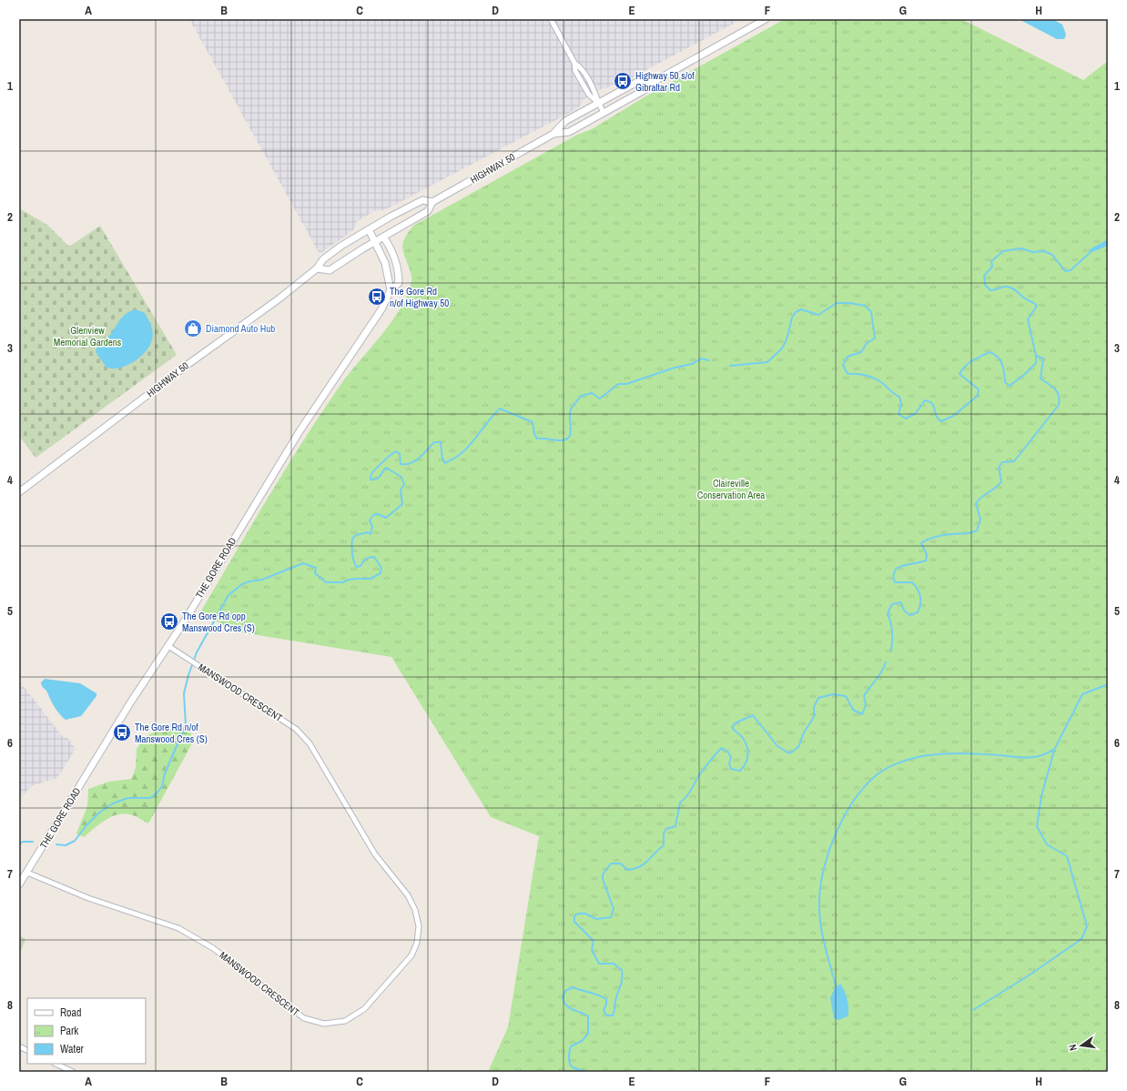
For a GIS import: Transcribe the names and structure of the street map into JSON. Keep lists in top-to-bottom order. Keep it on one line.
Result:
{"streets":{"main road":["HIGHWAY 50","THE GORE ROAD"],"street":["MANSWOOD CRESCENT"]},"crossings":[["HIGHWAY 50","THE GORE ROAD"],["THE GORE ROAD","MANSWOOD CRESCENT"]],"parks":["Glenview Memorial Gardens","Claireville Conservation Area"],"places":{"bus stop":["Highway 50 s/of Gibraltar Rd","The Gore Rd n/of Highway 50","The Gore Rd opp Manswood Cres (S)","The Gore Rd n/of Manswood Cres (S)"],"shop":["Diamond Auto Hub"]},"legend":["Road","Park","Water"],"north":"left","grid":{"columns":["A","B","C","D","E","F","G","H"],"rows":["1","2","3","4","5","6","7","8"]}}
